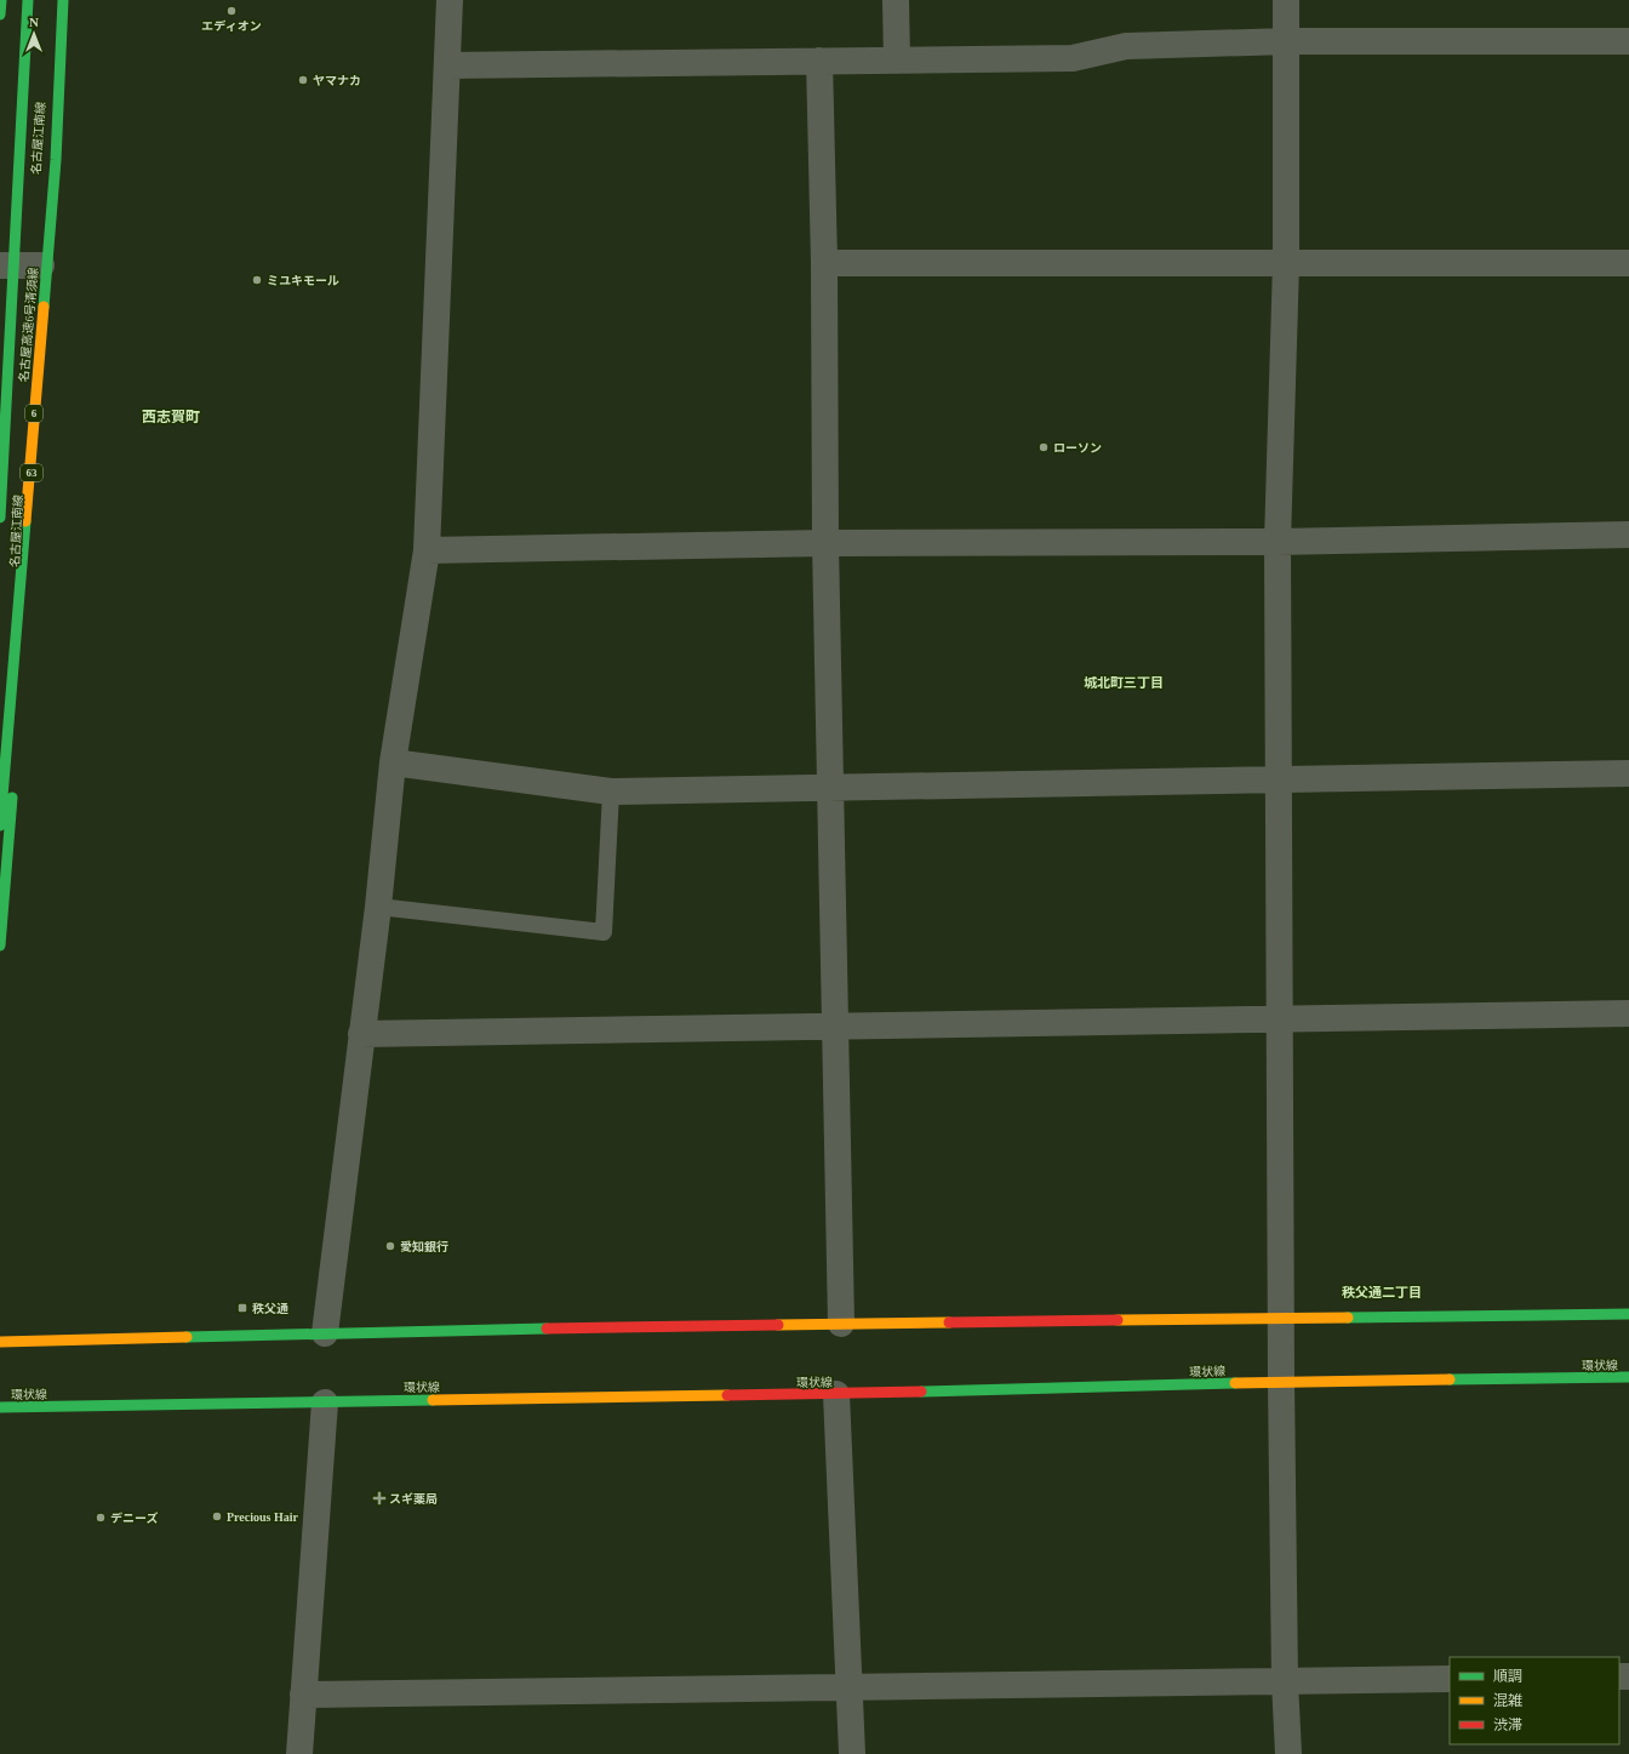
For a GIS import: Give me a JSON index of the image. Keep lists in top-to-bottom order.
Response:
{
  "streets": {
    "main road": [
      "名古屋江南線",
      "名古屋高速6号清須線",
      "6",
      "63",
      "環状線"
    ]
  },
  "crossings": [
    ["名古屋江南線", "名古屋高速6号清須線"]
  ],
  "districts": ["西志賀町", "城北町三丁目", "秩父通二丁目"],
  "places": {
    "other": [
      "エディオン",
      "ヤマナカ",
      "ミユキモール",
      "ローソン",
      "愛知銀行",
      "Precious Hair",
      "デニーズ"
    ],
    "transit": ["秩父通"],
    "health": ["スギ薬局"]
  },
  "legend": ["順調", "混雑", "渋滞"],
  "north": "top"
}
